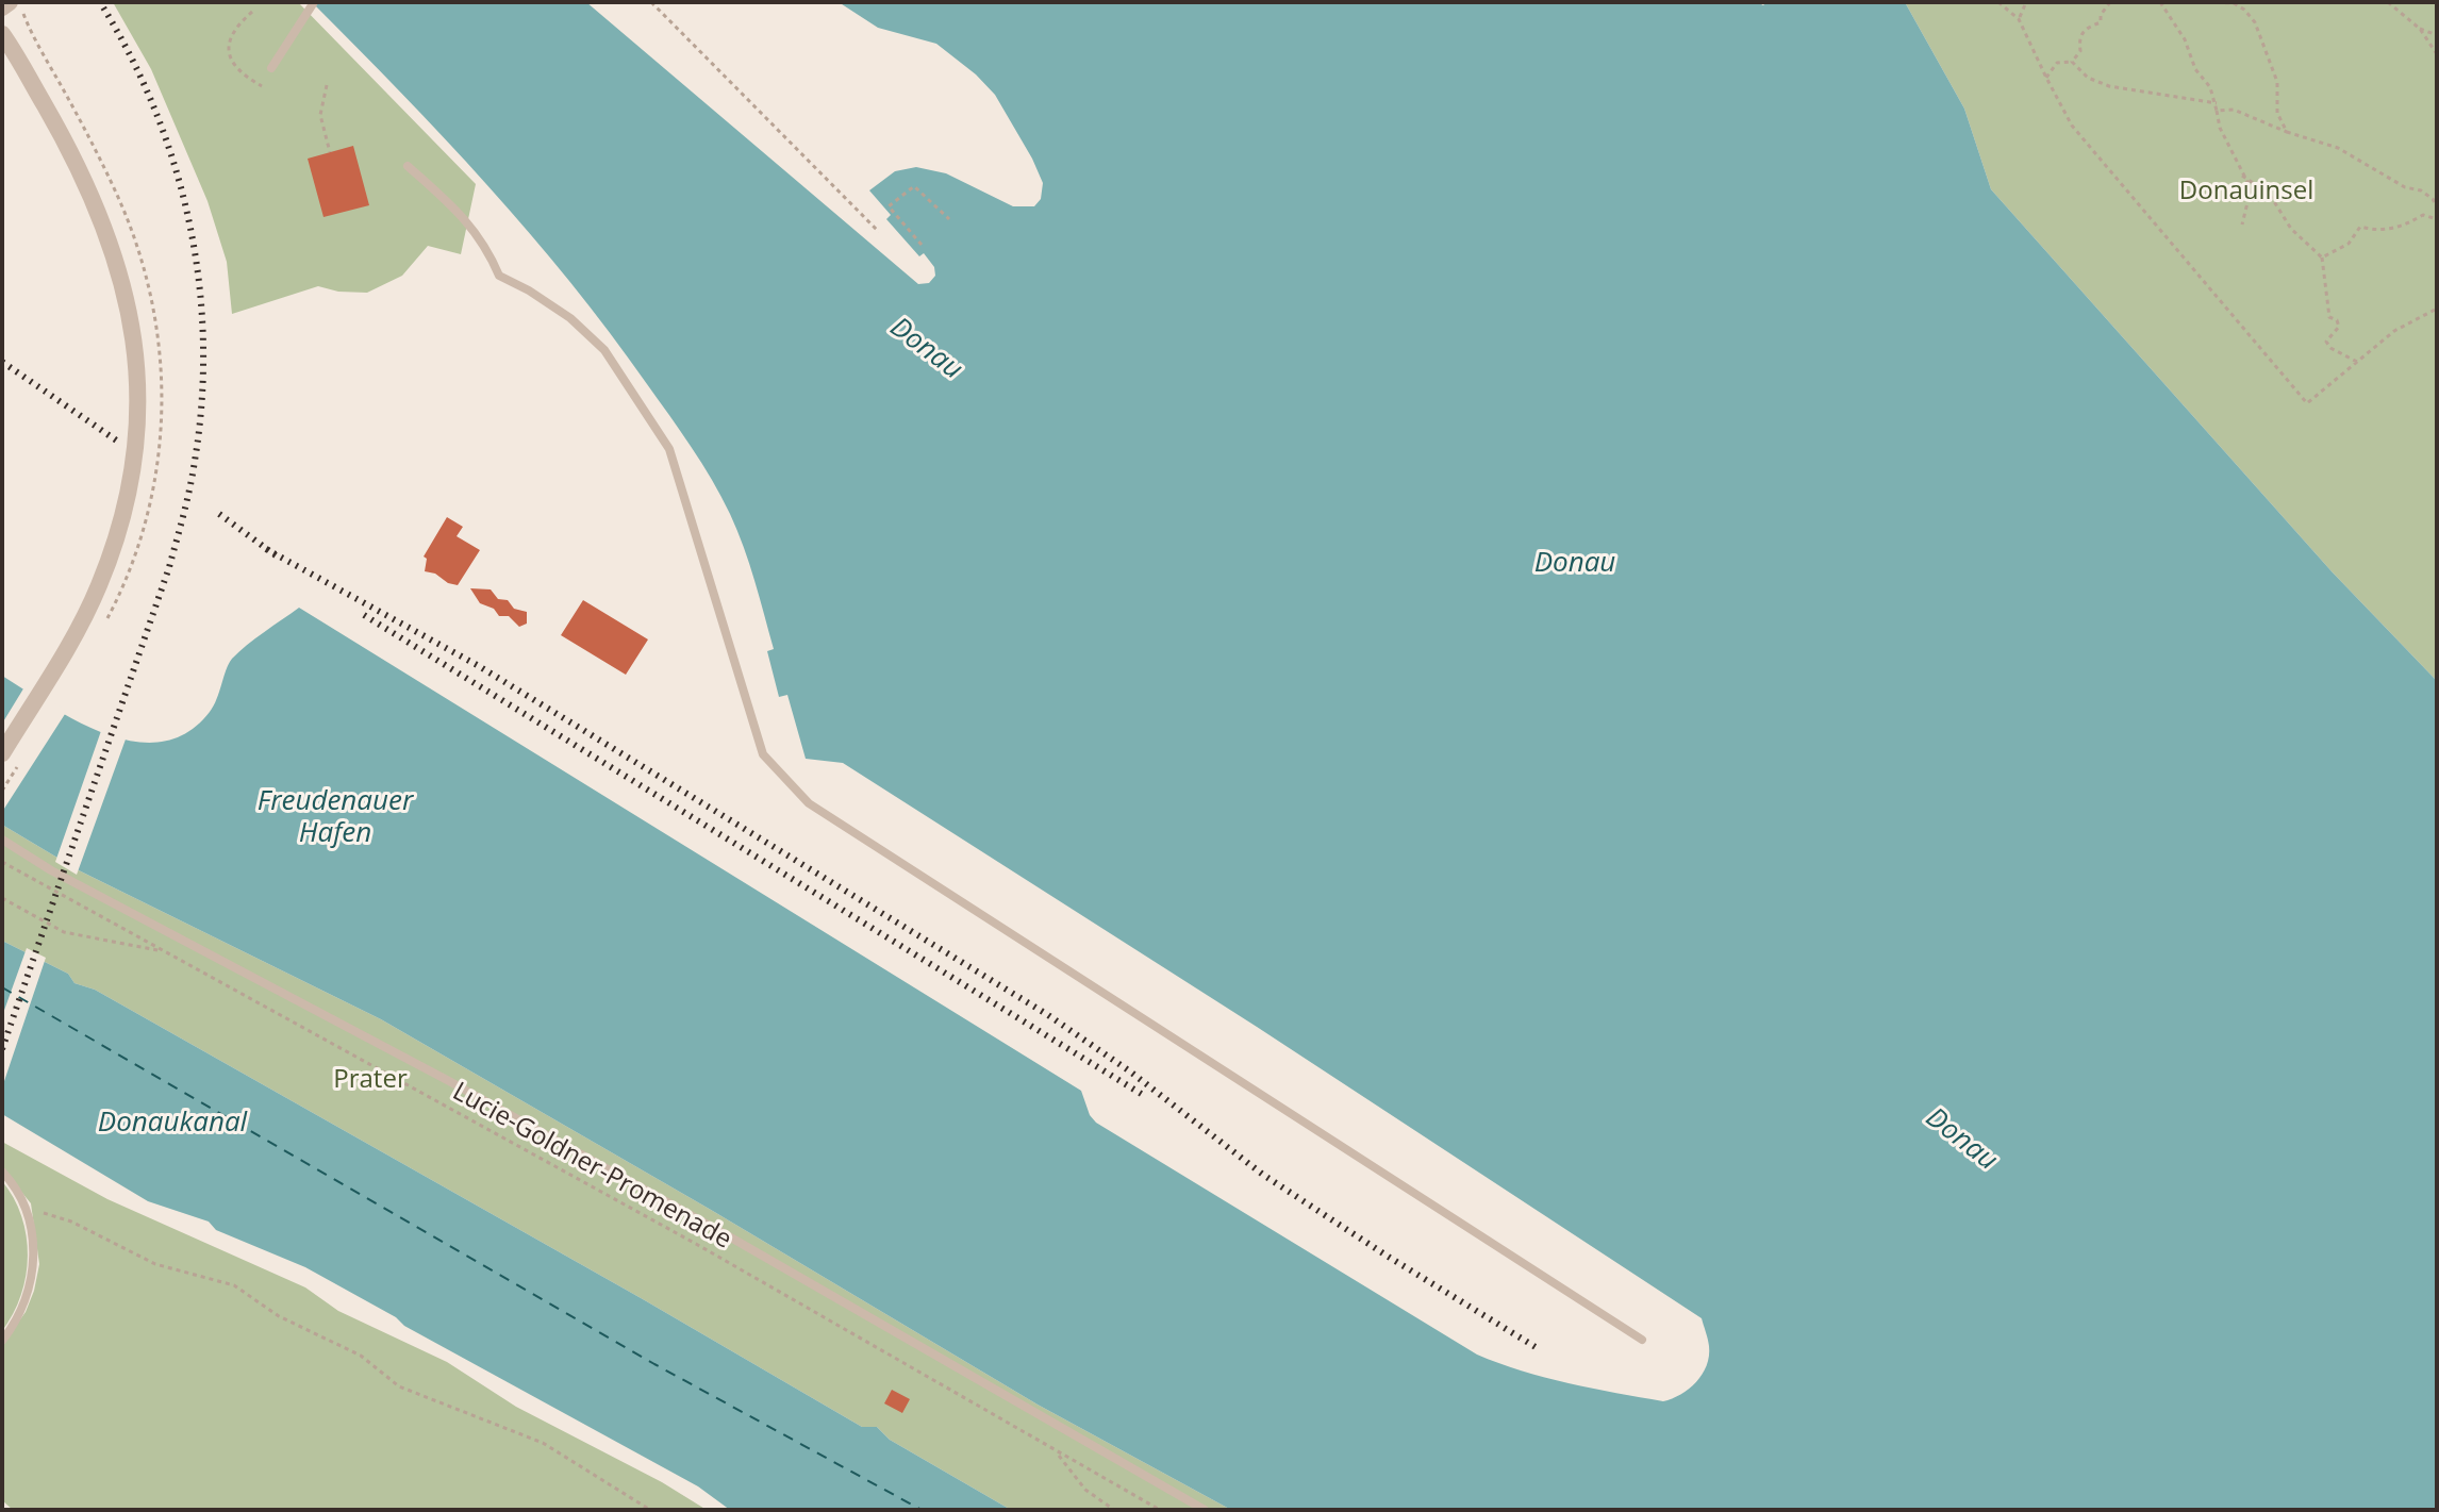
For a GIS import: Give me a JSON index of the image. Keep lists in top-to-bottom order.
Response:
{
  "streets": {
    "path": ["Lucie-Goldner-Promenade"]
  },
  "water": ["Donau", "Freudenauer Hafen", "Donaukanal"],
  "parks": ["Donauinsel", "Prater"]
}
